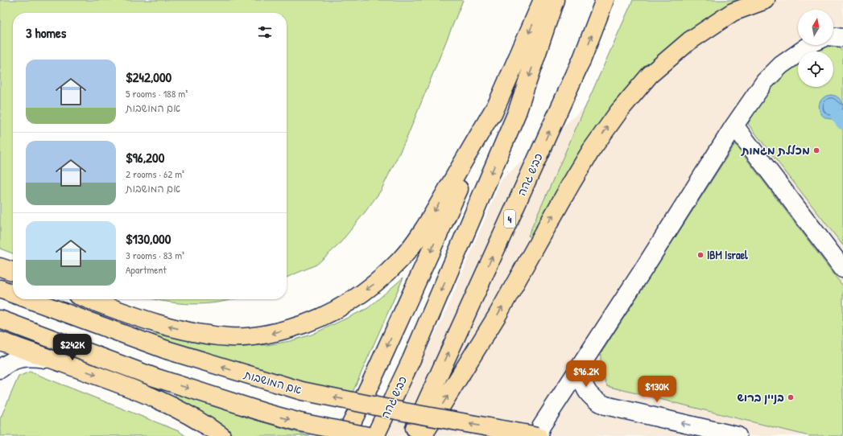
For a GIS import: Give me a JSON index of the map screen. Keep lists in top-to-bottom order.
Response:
{
  "streets": {
    "main road": ["כביש גהה", "4", "אם המושבות"]
  },
  "places": ["מכללת מגמות", "IBM Israel", "בניין ברוש"],
  "north": "top",
  "page": {
    "heading": "3 homes",
    "list": [
      {
        "name": "$242,000",
        "note": "5 rooms · 188 m² · אם המושבות"
      },
      {
        "name": "$96,200",
        "note": "2 rooms · 62 m² · אם המושבות"
      },
      {
        "name": "$130,000",
        "note": "3 rooms · 83 m² · Apartment"
      }
    ],
    "price": ["$242K", "$96.2K", "$130K"]
  }
}
